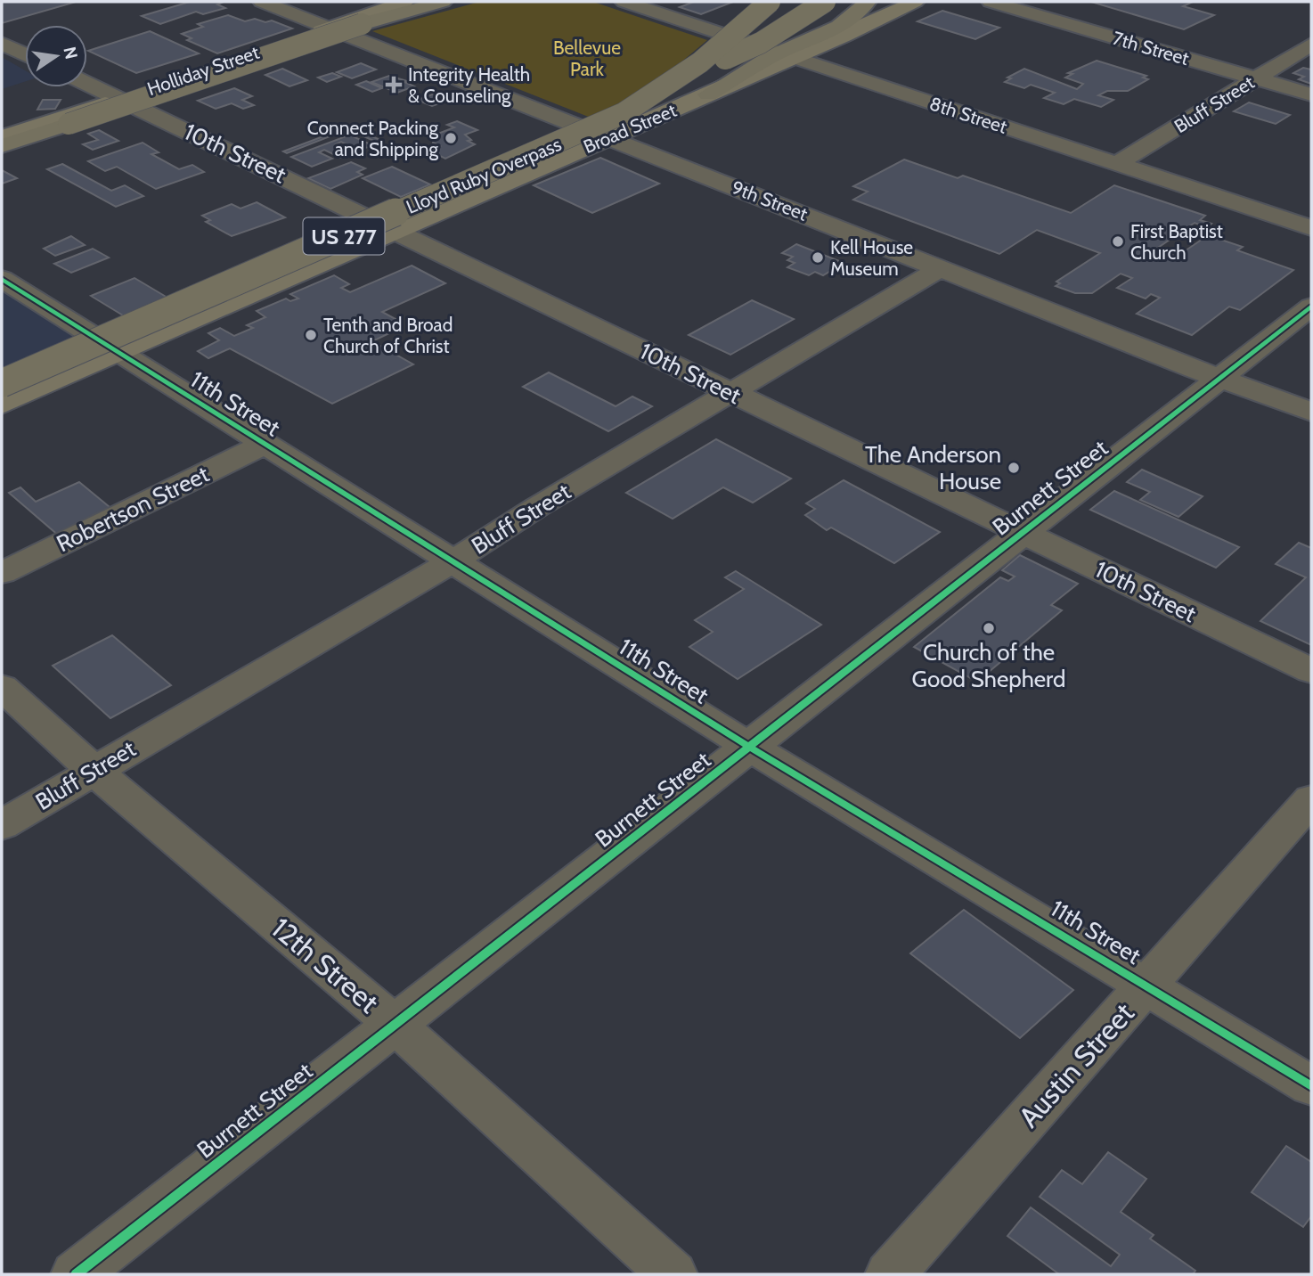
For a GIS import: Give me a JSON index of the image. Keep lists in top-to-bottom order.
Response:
{
  "streets": {
    "highway": ["Lloyd Ruby Overpass", "US 277"],
    "main road": ["Holliday Street", "Broad Street"],
    "street": [
      "7th Street",
      "Bluff Street",
      "8th Street",
      "10th Street",
      "9th Street",
      "11th Street",
      "Burnett Street",
      "Robertson Street",
      "12th Street",
      "Austin Street"
    ]
  },
  "crossings": [
    ["7th Street", "Bluff Street"],
    ["Holliday Street", "10th Street"],
    ["Holliday Street", "9th Street"],
    ["Bluff Street", "8th Street"],
    ["Bluff Street", "10th Street"],
    ["Bluff Street", "9th Street"],
    ["Bluff Street", "11th Street"],
    ["Bluff Street", "12th Street"],
    ["8th Street", "Broad Street"],
    ["Broad Street", "10th Street"],
    ["Broad Street", "9th Street"],
    ["Broad Street", "11th Street"],
    ["10th Street", "Burnett Street"],
    ["9th Street", "Burnett Street"],
    ["11th Street", "Burnett Street"],
    ["11th Street", "Robertson Street"],
    ["11th Street", "Austin Street"],
    ["Burnett Street", "12th Street"]
  ],
  "parks": ["Bellevue Park"],
  "places": {
    "health": ["Integrity Health & Counseling"],
    "other": [
      "Connect Packing and Shipping",
      "First Baptist Church",
      "Kell House Museum",
      "Tenth and Broad Church of Christ",
      "The Anderson House",
      "Church of the Good Shepherd"
    ]
  },
  "north": "right"
}
